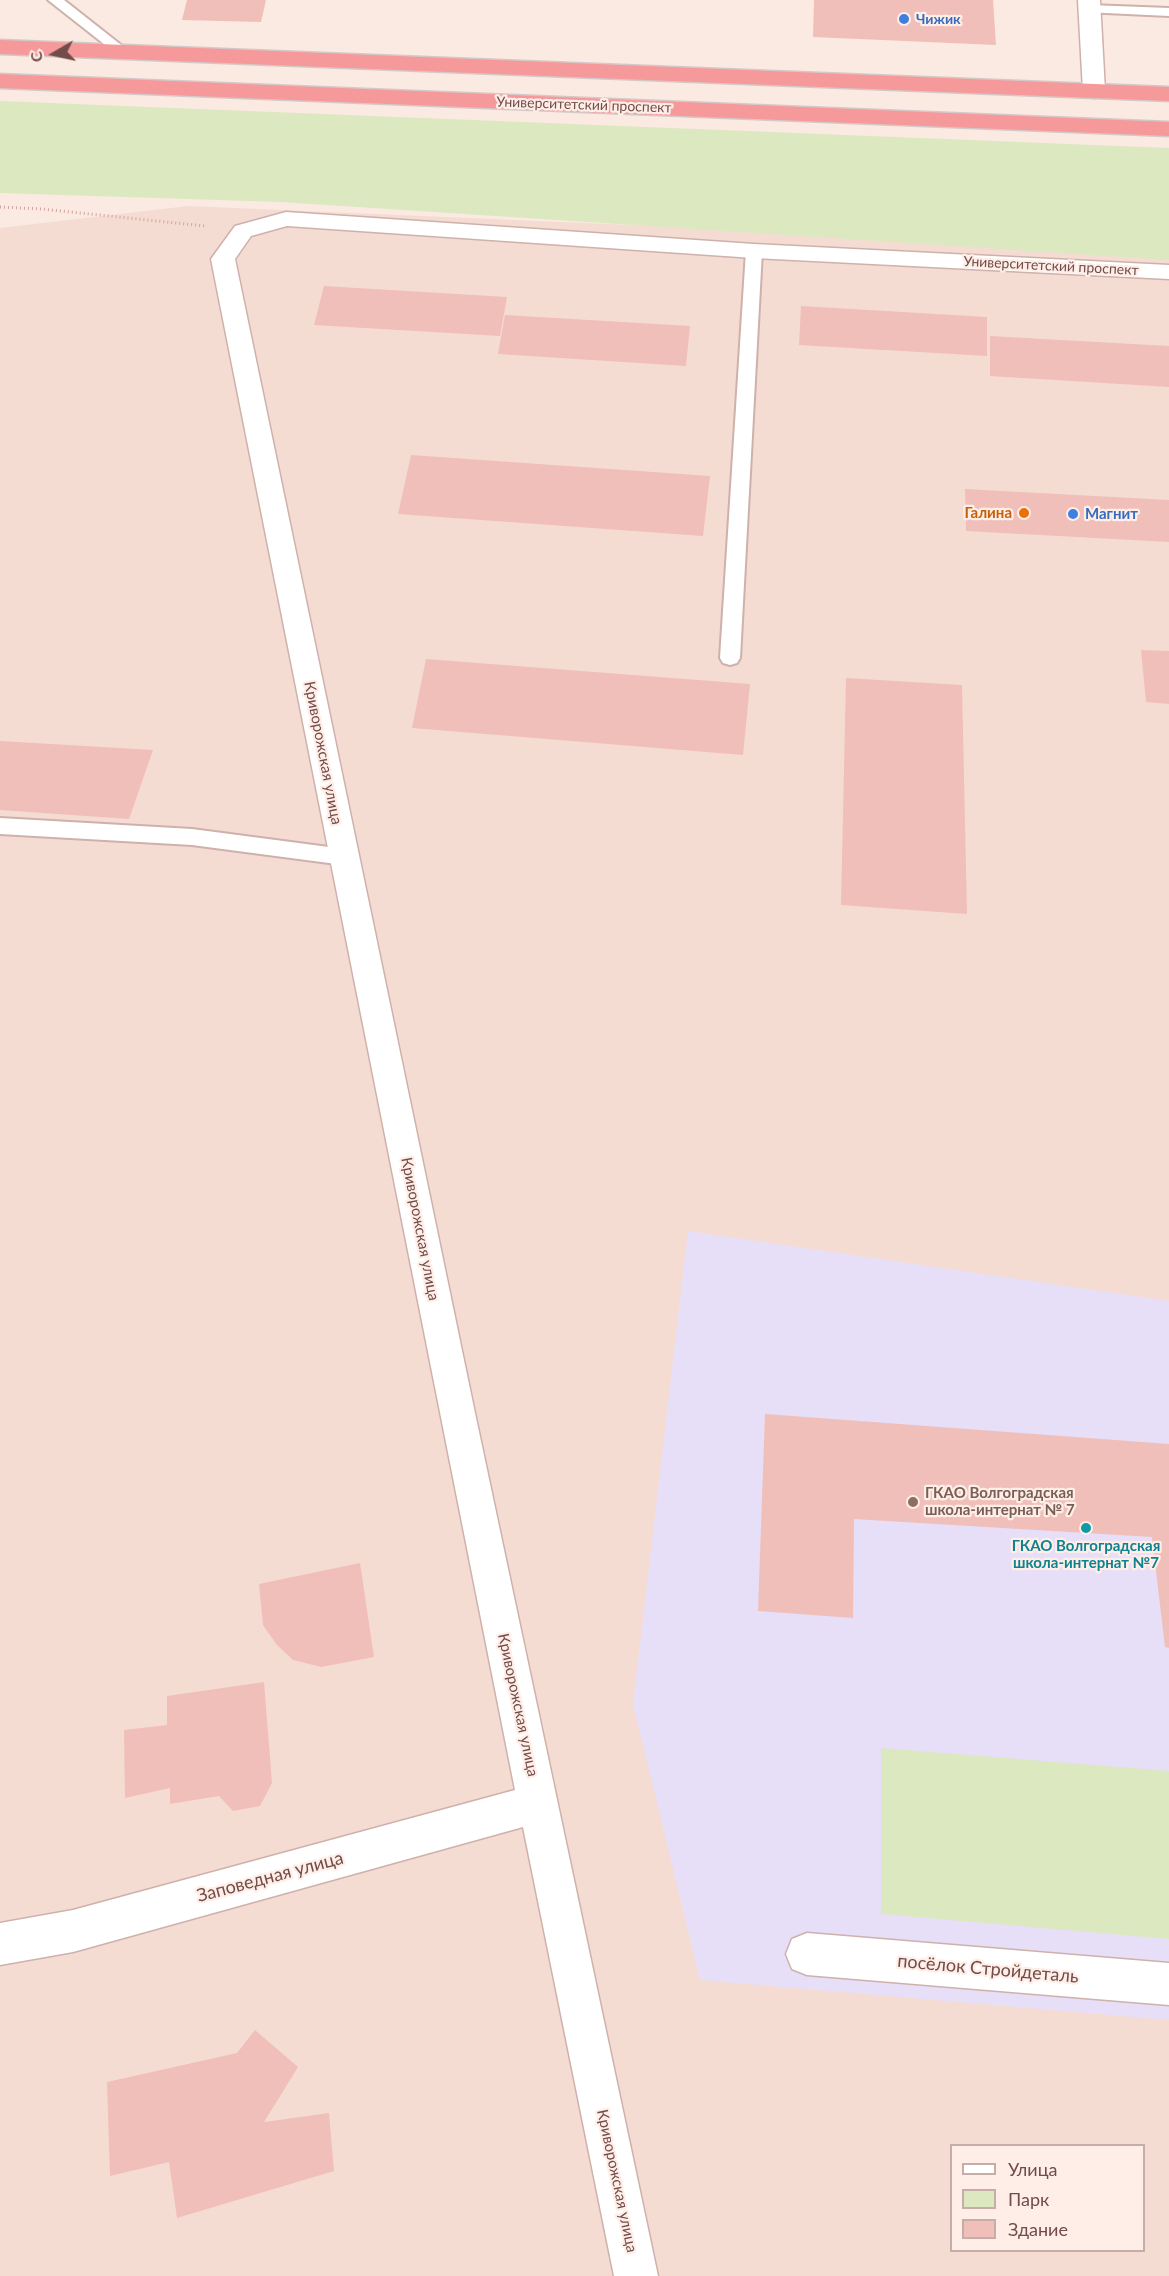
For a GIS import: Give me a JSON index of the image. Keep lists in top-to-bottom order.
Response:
{
  "streets": {
    "highway": ["Университетский проспект"],
    "street": ["Криворожская улица", "Заповедная улица", "посёлок Стройдеталь"]
  },
  "crossings": [
    ["Университетский проспект", "Криворожская улица"],
    ["Криворожская улица", "Заповедная улица"]
  ],
  "places": [
    "Чижик",
    "Галина",
    "Магнит",
    "ГКАО Волгоградская школа-интернат № 7",
    "ГКАО Волгоградская школа-интернат №7"
  ],
  "legend": ["Улица", "Парк", "Здание"],
  "north": "left"
}
